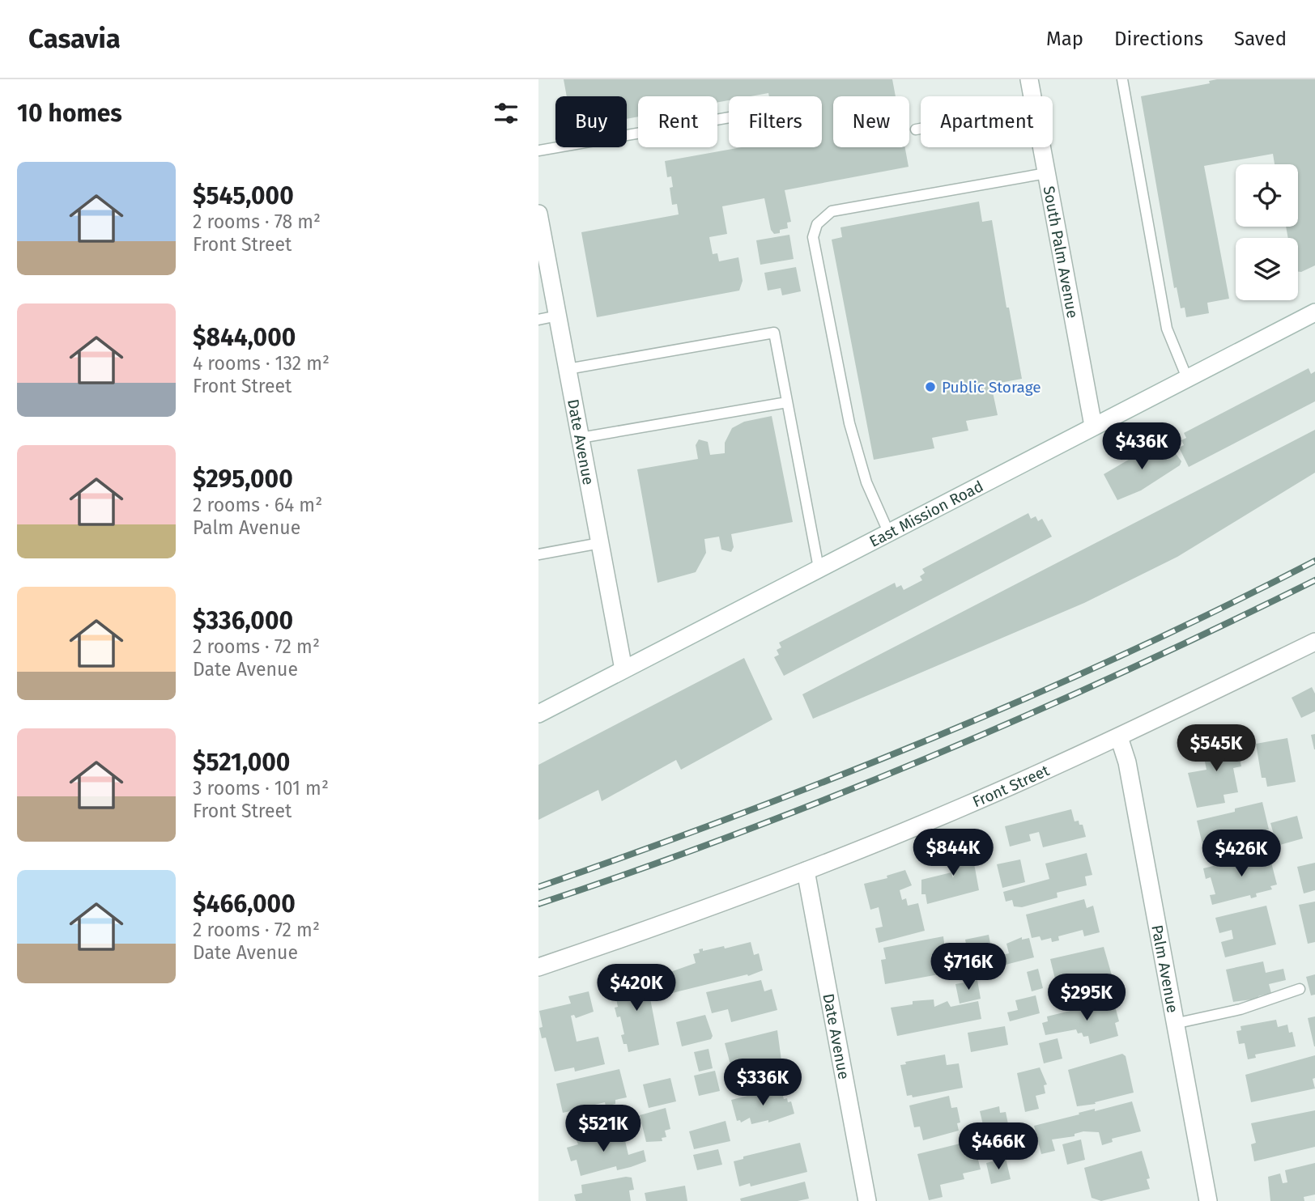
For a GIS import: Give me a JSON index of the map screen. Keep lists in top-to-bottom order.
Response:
{
  "streets": {
    "street": [
      "South Palm Avenue",
      "Date Avenue",
      "East Mission Road",
      "Front Street",
      "Palm Avenue"
    ]
  },
  "crossings": [
    ["South Palm Avenue", "East Mission Road"],
    ["Date Avenue", "East Mission Road"],
    ["Date Avenue", "Front Street"],
    ["Front Street", "Palm Avenue"]
  ],
  "places": ["Public Storage"],
  "page": {
    "header": "Casavia",
    "nav": ["Map", "Directions", "Saved"],
    "heading": "10 homes",
    "chip": [
      "Buy",
      "Rent",
      "Filters",
      "New",
      "Apartment"
    ],
    "list": [
      {
        "name": "$545,000",
        "note": "2 rooms · 78 m² · Front Street"
      },
      {
        "name": "$844,000",
        "note": "4 rooms · 132 m² · Front Street"
      },
      {
        "name": "$295,000",
        "note": "2 rooms · 64 m² · Palm Avenue"
      },
      {
        "name": "$336,000",
        "note": "2 rooms · 72 m² · Date Avenue"
      },
      {
        "name": "$521,000",
        "note": "3 rooms · 101 m² · Front Street"
      },
      {
        "name": "$466,000",
        "note": "2 rooms · 72 m² · Date Avenue"
      }
    ],
    "price": [
      "$436K",
      "$545K",
      "$844K",
      "$426K",
      "$716K",
      "$420K",
      "$295K",
      "$336K",
      "$521K",
      "$466K"
    ]
  }
}
